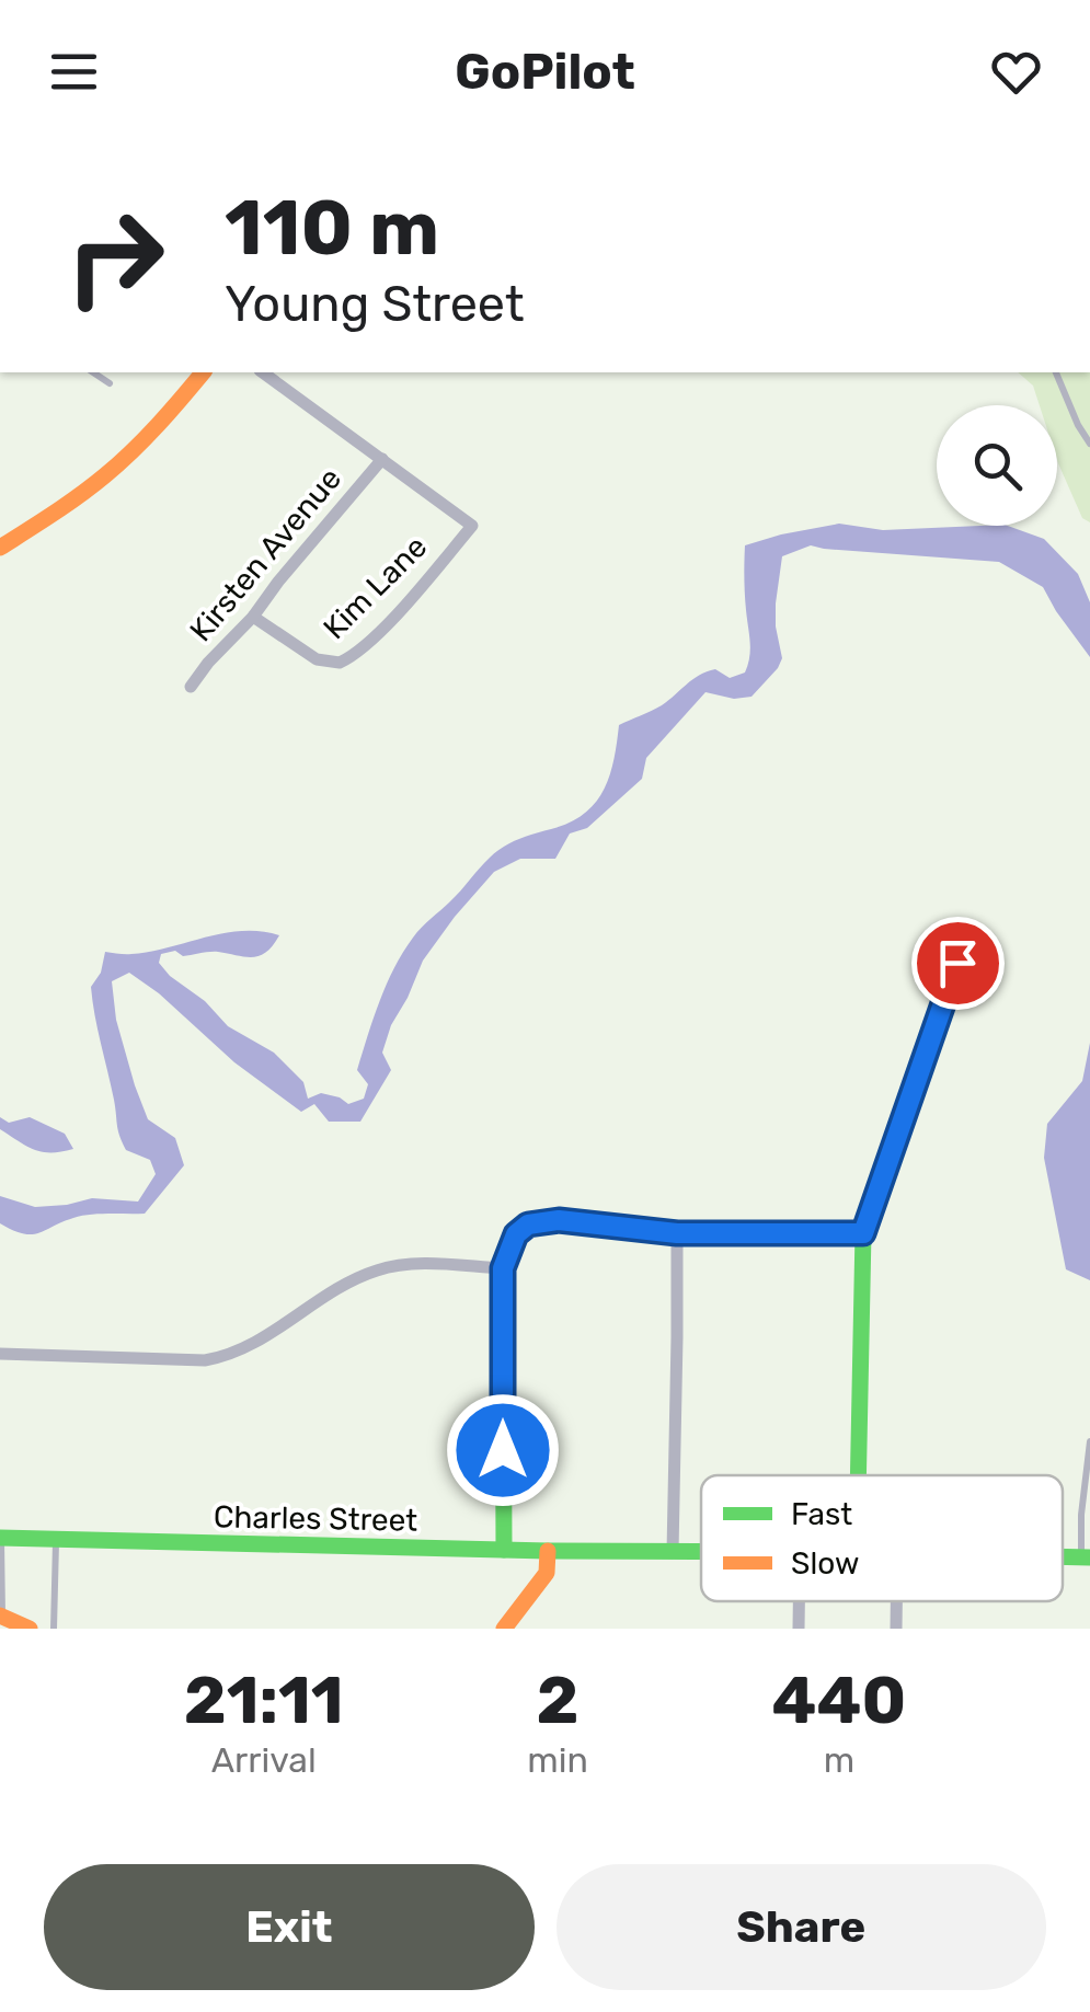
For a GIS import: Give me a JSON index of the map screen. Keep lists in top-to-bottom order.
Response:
{
  "streets": {
    "street": ["Kirsten Avenue", "Kim Lane", "Charles Street"]
  },
  "crossings": [
    ["Kirsten Avenue", "Kim Lane"]
  ],
  "legend": ["Fast", "Slow"],
  "page": {
    "header": "GoPilot",
    "turn": ["110 m", "Young Street"],
    "eta": [
      "21:11",
      "Arrival",
      "2",
      "min",
      "440",
      "m"
    ],
    "buttons": ["Exit", "Share"]
  }
}
